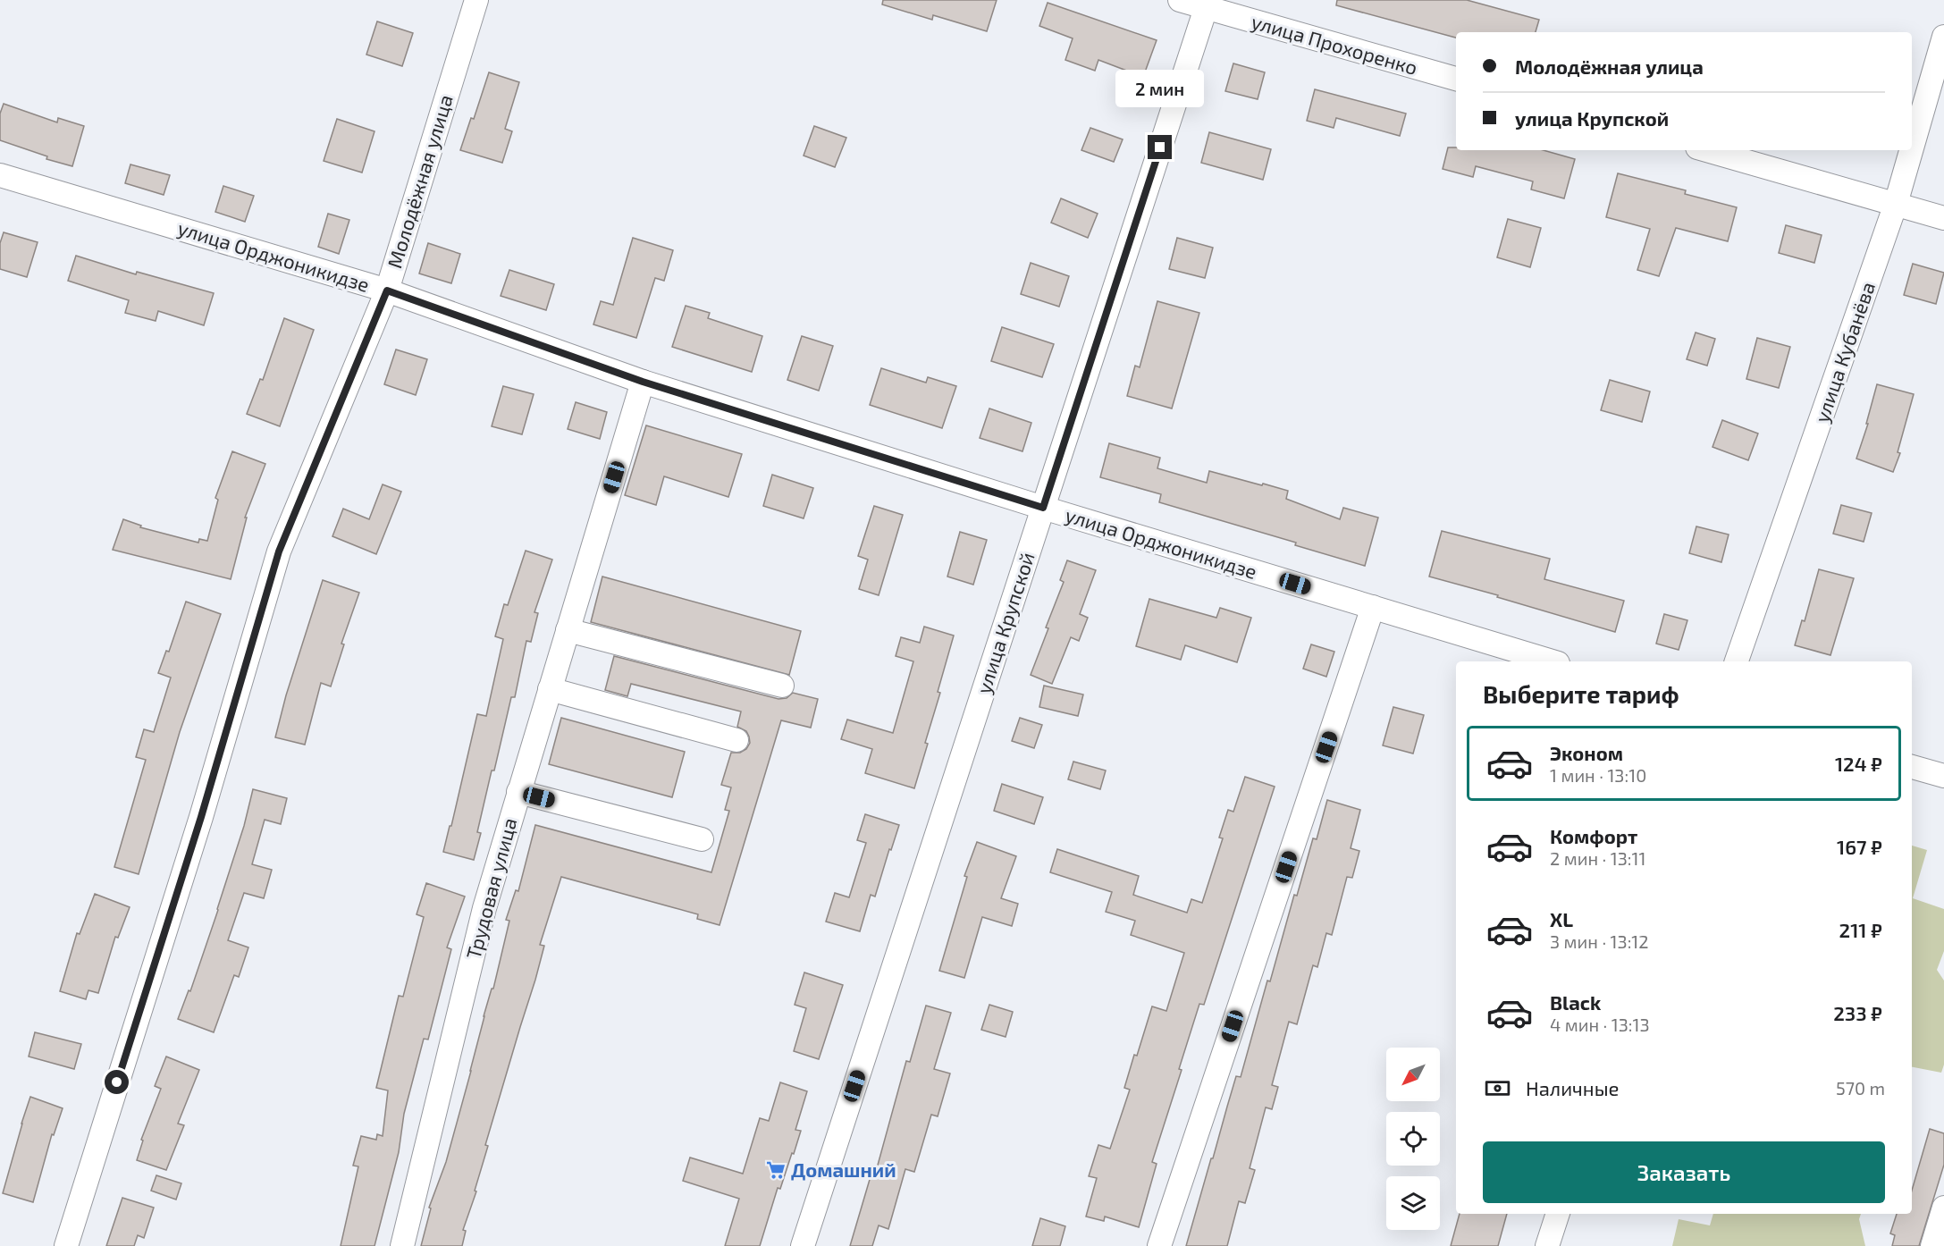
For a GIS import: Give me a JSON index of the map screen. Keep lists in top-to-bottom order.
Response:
{
  "streets": {
    "street": [
      "улица Прохоренко",
      "Молодёжная улица",
      "улица Орджоникидзе",
      "улица Кубанёва",
      "улица Крупской",
      "Трудовая улица"
    ]
  },
  "crossings": [
    ["улица Прохоренко", "улица Крупской"],
    ["Молодёжная улица", "улица Орджоникидзе"],
    ["улица Орджоникидзе", "улица Крупской"],
    ["улица Орджоникидзе", "Трудовая улица"]
  ],
  "places": {
    "supermarket": ["Домашний"]
  },
  "north": "bottom left",
  "page": {
    "banner": ["Молодёжная улица", "улица Крупской"],
    "bubble": "2 мин",
    "heading": "Выберите тариф",
    "list": [
      {
        "name": "Эконом",
        "note": "1 мин · 13:10",
        "value": "124 ₽"
      },
      {
        "name": "Комфорт",
        "note": "2 мин · 13:11",
        "value": "167 ₽"
      },
      {
        "name": "XL",
        "note": "3 мин · 13:12",
        "value": "211 ₽"
      },
      {
        "name": "Black",
        "note": "4 мин · 13:13",
        "value": "233 ₽"
      }
    ],
    "pay": ["Наличные", "570 m"],
    "buttons": "Заказать"
  }
}
